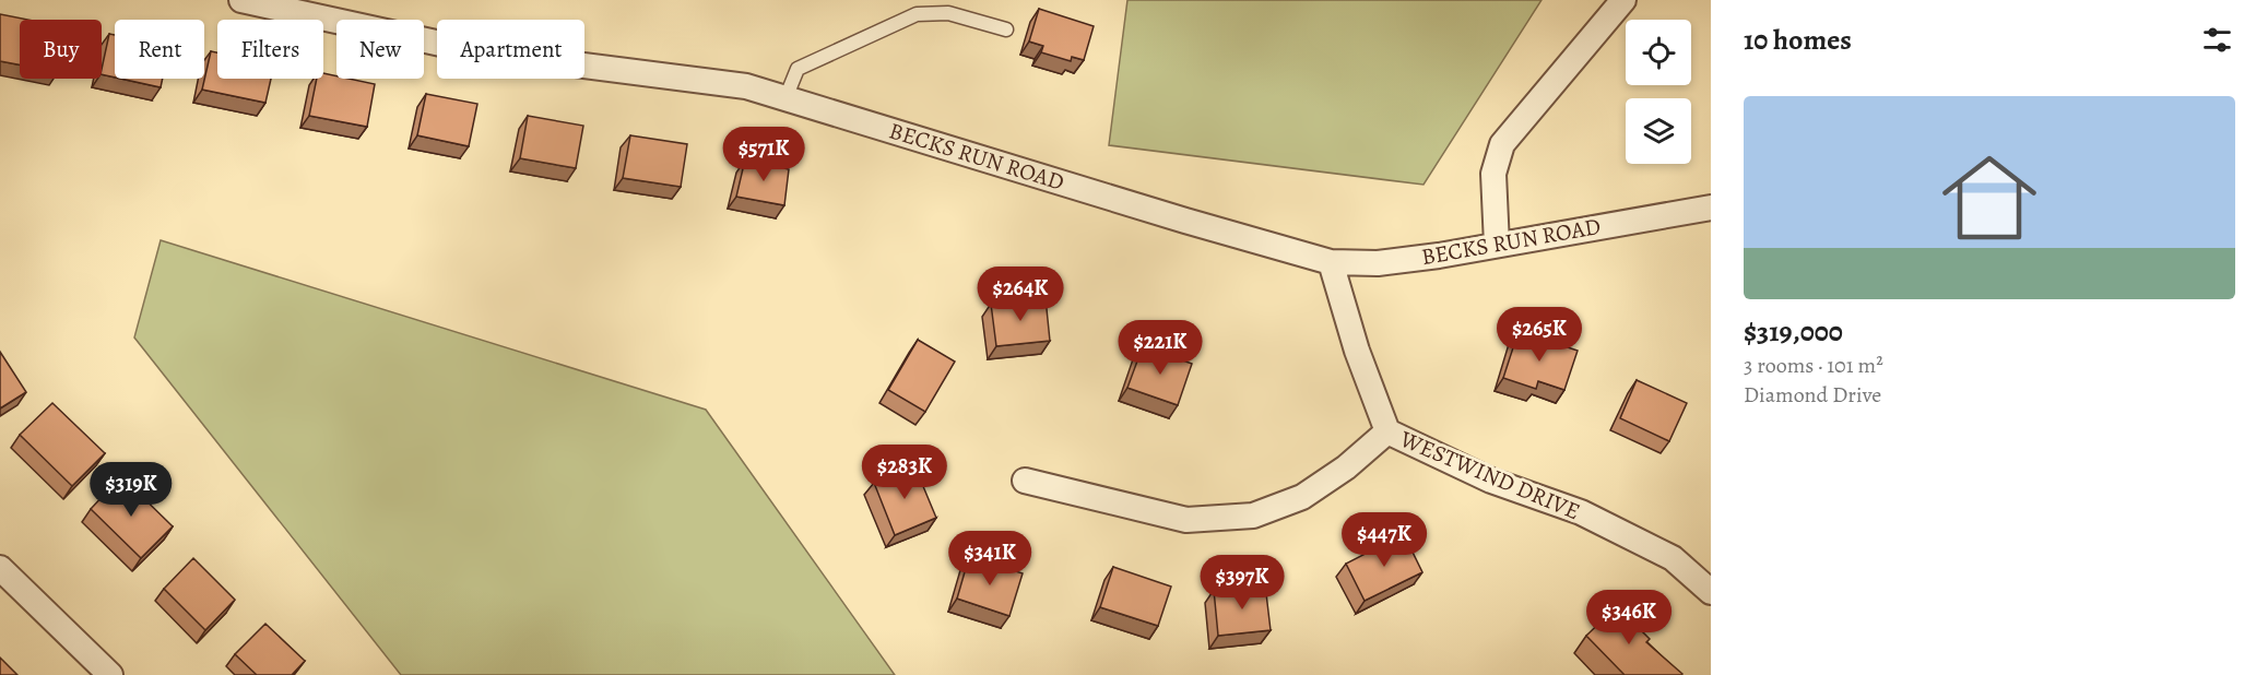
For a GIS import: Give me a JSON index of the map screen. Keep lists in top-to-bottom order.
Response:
{
  "streets": {
    "street": ["BECKS RUN ROAD", "WESTWIND DRIVE"]
  },
  "crossings": [
    ["BECKS RUN ROAD", "WESTWIND DRIVE"]
  ],
  "page": {
    "heading": "10 homes",
    "chip": [
      "Buy",
      "Rent",
      "Filters",
      "New",
      "Apartment"
    ],
    "list": [
      {
        "name": "$319,000",
        "note": "3 rooms · 101 m² · Diamond Drive"
      }
    ],
    "price": [
      "$571K",
      "$264K",
      "$265K",
      "$221K",
      "$283K",
      "$319K",
      "$447K",
      "$341K",
      "$397K",
      "$346K"
    ]
  }
}
